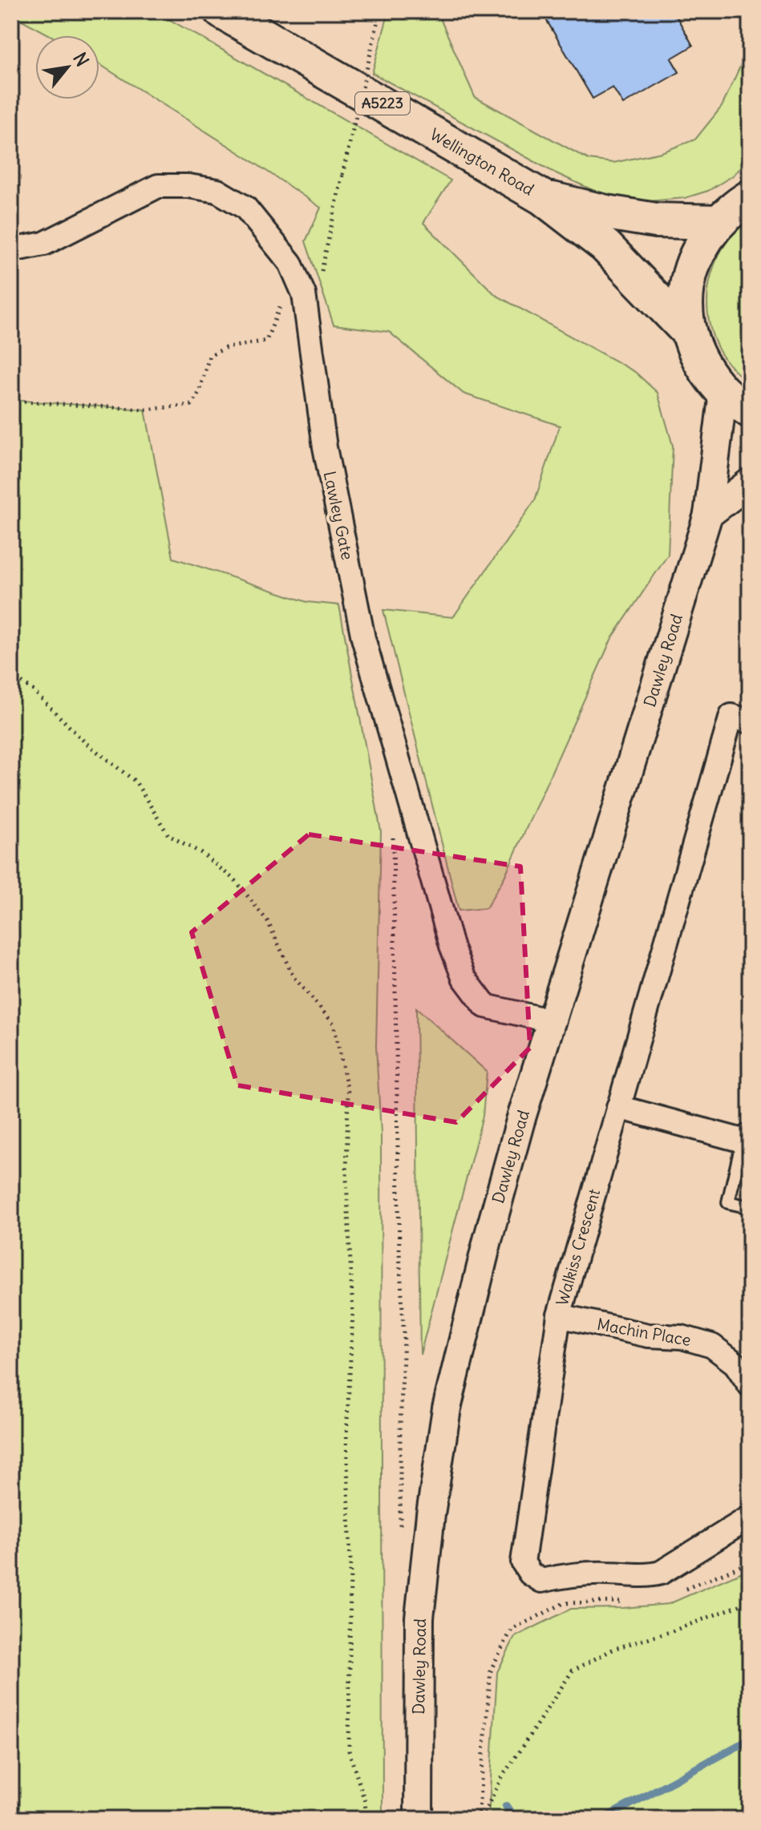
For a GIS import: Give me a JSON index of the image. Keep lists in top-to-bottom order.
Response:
{
  "streets": {
    "main road": ["A5223", "Wellington Road"],
    "street": [
      "Lawley Gate",
      "Dawley Road",
      "Walkiss Crescent",
      "Machin Place"
    ]
  },
  "crossings": [
    ["A5223", "Wellington Road"],
    ["A5223", "Dawley Road"],
    ["Lawley Gate", "Dawley Road"],
    ["Walkiss Crescent", "Machin Place"]
  ],
  "north": "top right"
}
